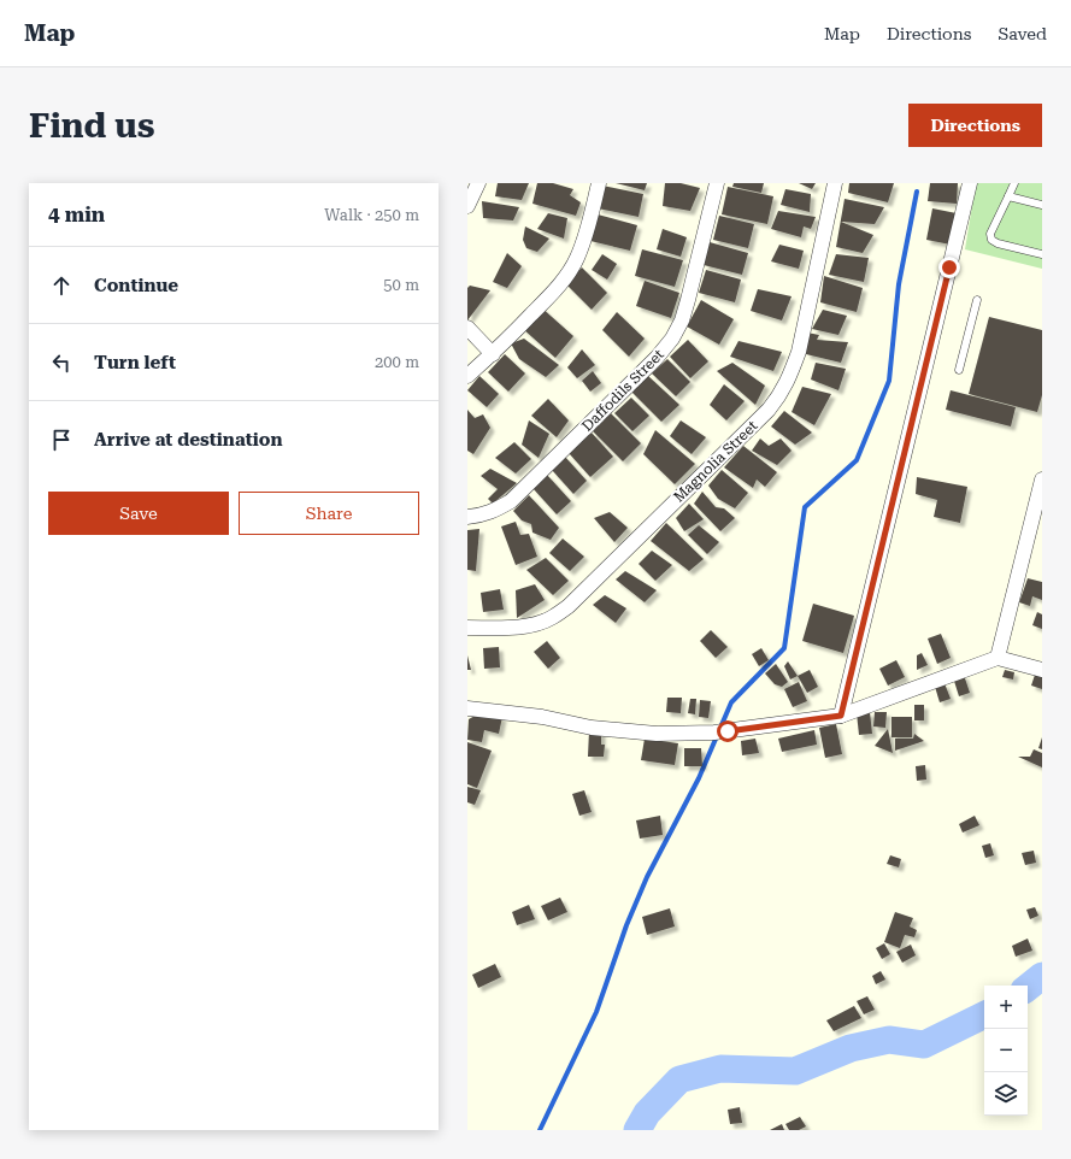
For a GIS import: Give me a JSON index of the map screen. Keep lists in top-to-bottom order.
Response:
{
  "streets": {
    "street": ["Daffodils Street", "Magnolia Street"]
  },
  "page": {
    "header": "Map",
    "nav": ["Map", "Directions", "Saved"],
    "buttons": [
      "Directions",
      ["Save", "Share"]
    ],
    "title": "Find us",
    "heading": ["4 min", "Walk · 250 m"],
    "list": [
      ["Continue", "50 m"],
      ["Turn left", "200 m"],
      "Arrive at destination"
    ],
    "map_buttons": ["+", "−"]
  }
}
